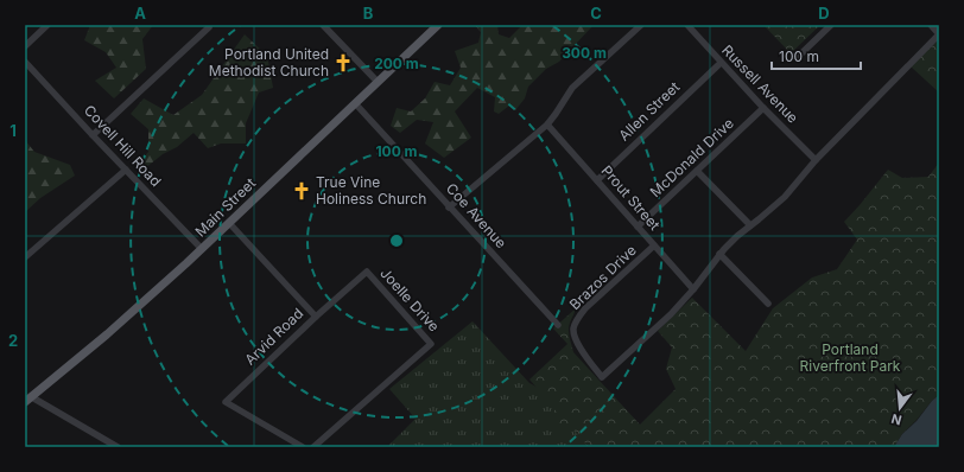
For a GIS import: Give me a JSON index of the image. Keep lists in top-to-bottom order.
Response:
{
  "streets": {
    "main road": ["Main Street"],
    "street": [
      "Russell Avenue",
      "Allen Street",
      "Covell Hill Road",
      "McDonald Drive",
      "Prout Street",
      "Coe Avenue",
      "Brazos Drive",
      "Joelle Drive",
      "Arvid Road"
    ]
  },
  "crossings": [
    ["Russell Avenue", "Allen Street"],
    ["Russell Avenue", "McDonald Drive"],
    ["Allen Street", "Prout Street"],
    ["Covell Hill Road", "Main Street"],
    ["McDonald Drive", "Prout Street"],
    ["Prout Street", "Brazos Drive"],
    ["Main Street", "Coe Avenue"],
    ["Main Street", "Arvid Road"],
    ["Joelle Drive", "Arvid Road"]
  ],
  "parks": ["Portland Riverfront Park"],
  "places": {
    "church": ["Portland United Methodist Church", "True Vine Holiness Church"]
  },
  "scale_bar": "100 m",
  "north": "bottom",
  "grid": {
    "columns": [
      "A",
      "B",
      "C",
      "D"
    ],
    "rows": ["1", "2"]
  },
  "rings": ["300 m", "200 m", "100 m"]
}
